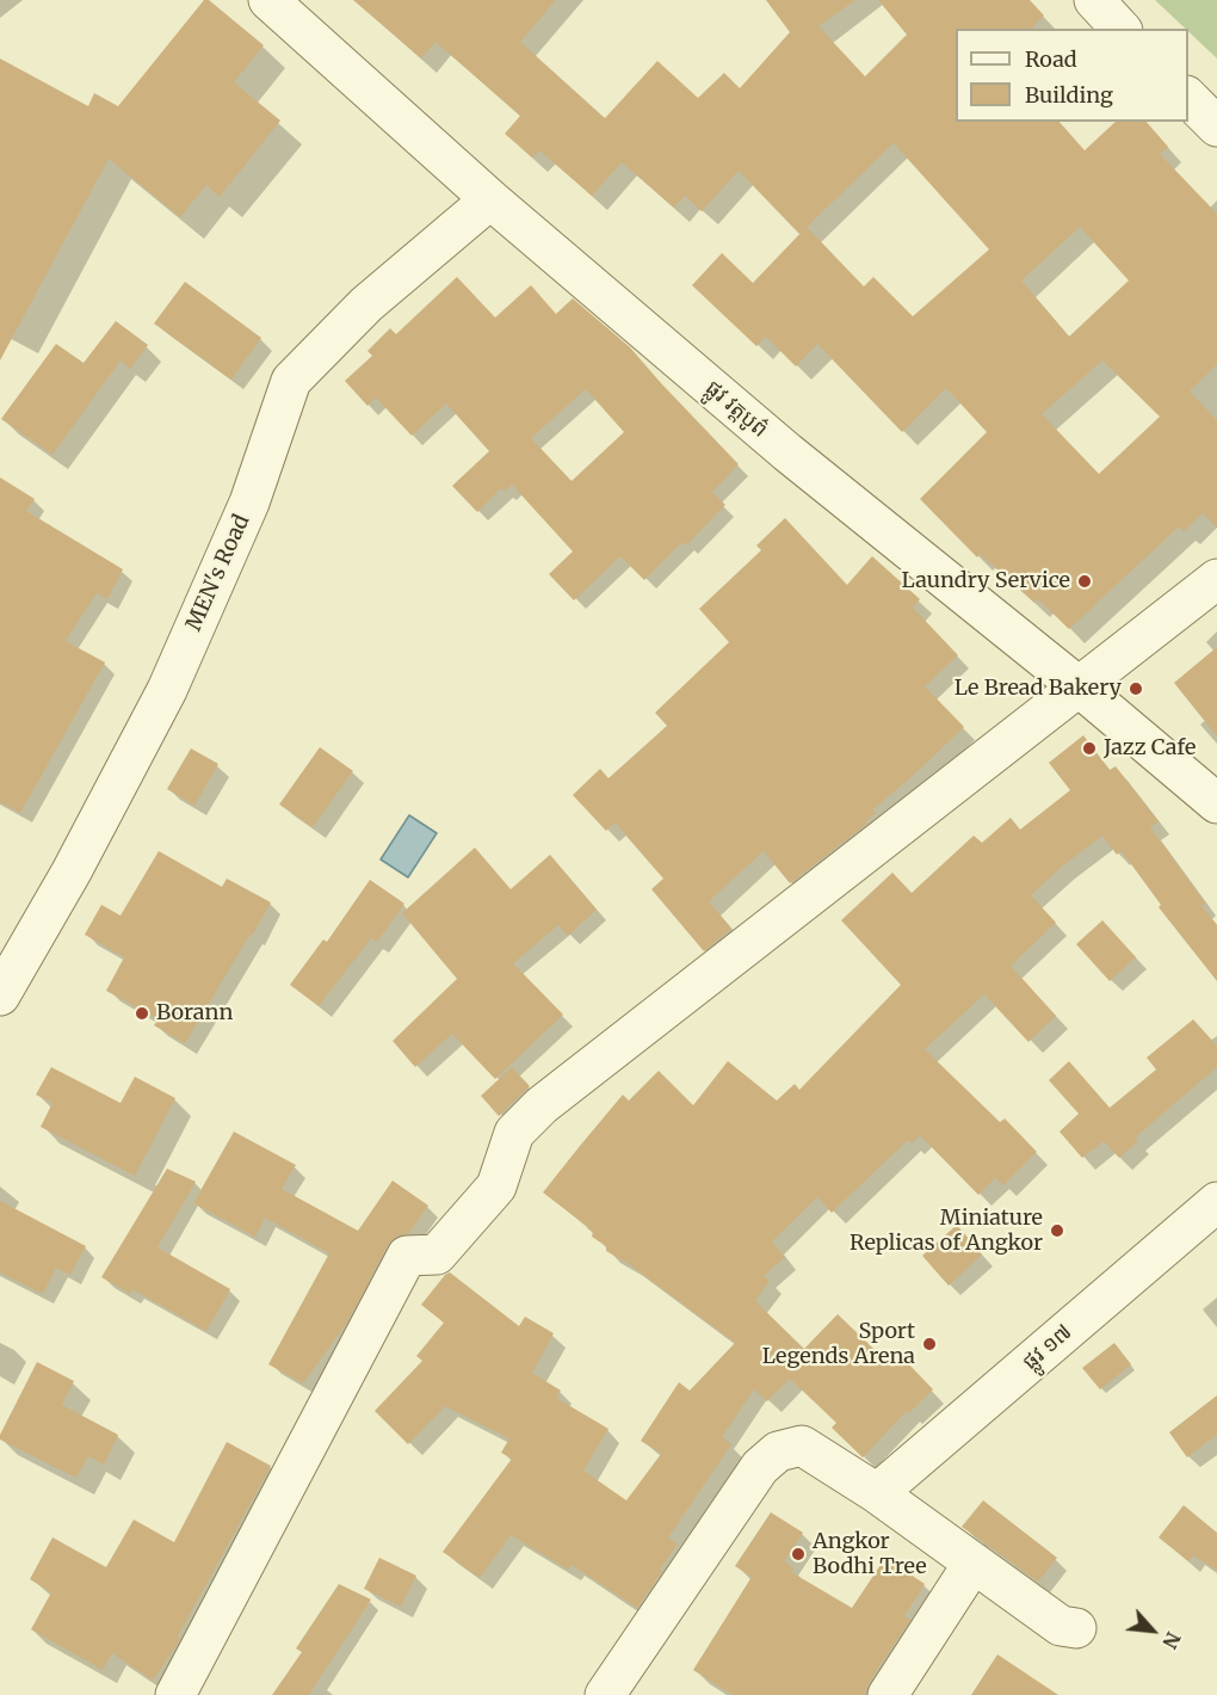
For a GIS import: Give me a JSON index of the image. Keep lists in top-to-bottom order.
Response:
{
  "streets": {
    "street": ["ផ្លូវ វត្តបូព៌", "MEN's Road", "ផ្លូវ ១៧"]
  },
  "crossings": [
    ["ផ្លូវ វត្តបូព៌", "MEN's Road"]
  ],
  "places": [
    "Laundry Service",
    "Le Bread Bakery",
    "Jazz Cafe",
    "Borann",
    "Miniature Replicas of Angkor",
    "Sport Legends Arena",
    "Angkor Bodhi Tree"
  ],
  "legend": ["Road", "Building"],
  "north": "bottom right"
}
